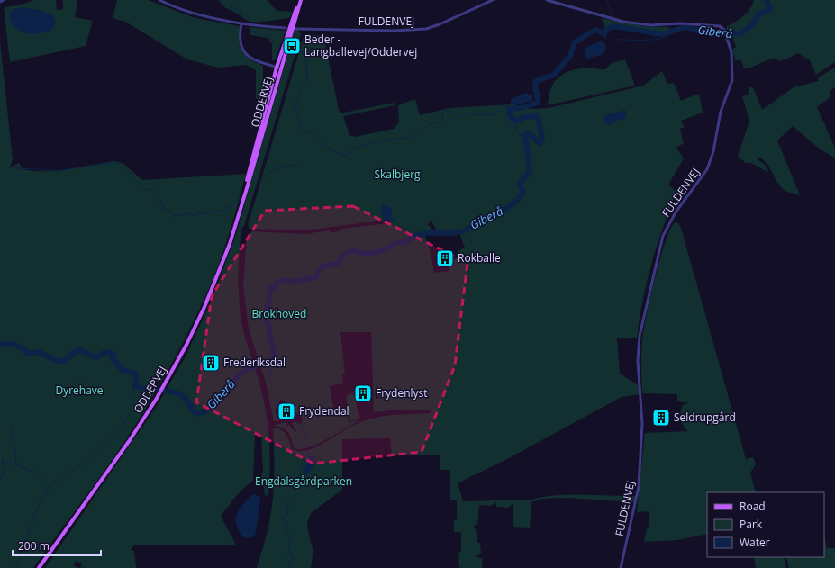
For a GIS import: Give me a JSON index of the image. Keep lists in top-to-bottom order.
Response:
{
  "streets": {
    "main road": ["ODDERVEJ"],
    "street": ["FULDENVEJ"]
  },
  "water": ["Giberå"],
  "parks": [
    "Skalbjerg",
    "Brokhoved",
    "Dyrehave",
    "Engdalsgårdparken"
  ],
  "places": {
    "bus stop": ["Beder - Langballevej/Oddervej"],
    "building": [
      "Rokballe",
      "Frederiksdal",
      "Frydenlyst",
      "Frydendal",
      "Seldrupgård"
    ]
  },
  "legend": ["Road", "Park", "Water"],
  "scale_bar": "200 m"
}
